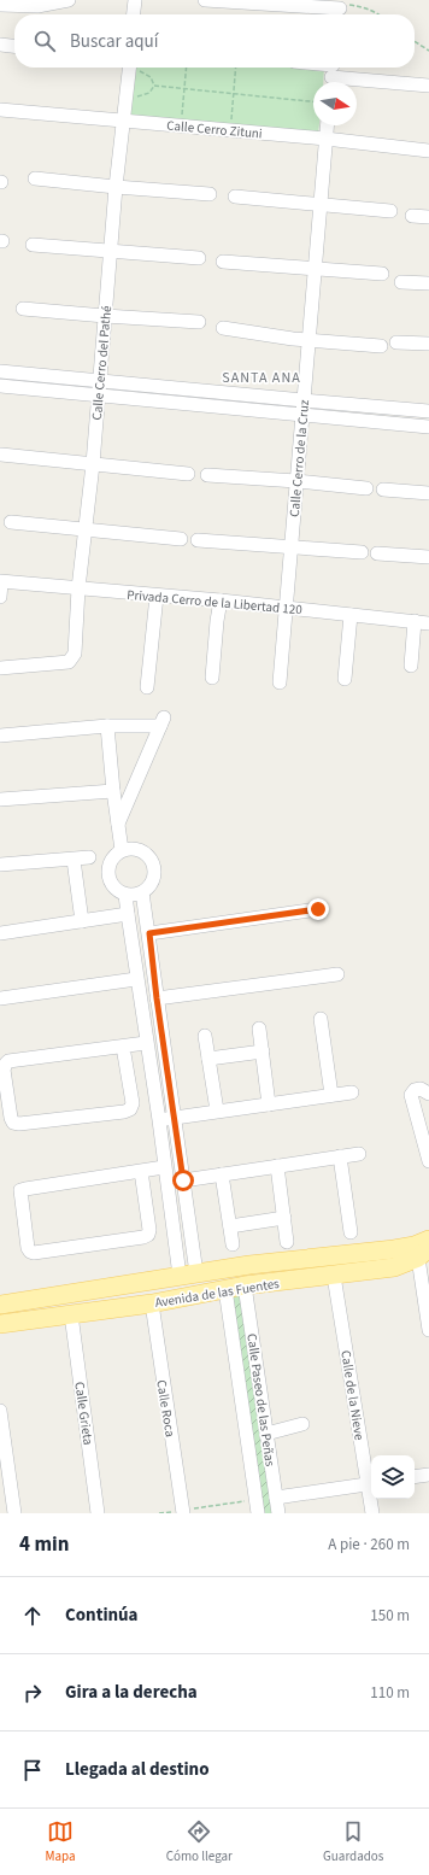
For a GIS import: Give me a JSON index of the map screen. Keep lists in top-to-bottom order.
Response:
{
  "streets": {
    "main road": ["Avenida de las Fuentes"],
    "street": [
      "Calle Cerro Zituni",
      "Calle Cerro del Pathé",
      "Calle Cerro de la Cruz",
      "Privada Cerro de la Libertad 120",
      "Calle de la Nieve",
      "Calle Paseo de las Peñas",
      "Calle Roca",
      "Calle Grieta"
    ]
  },
  "crossings": [
    ["Calle Cerro Zituni", "Calle Cerro del Pathé"],
    ["Calle Cerro Zituni", "Calle Cerro de la Cruz"],
    ["Calle Cerro del Pathé", "Privada Cerro de la Libertad 120"],
    ["Calle Cerro de la Cruz", "Privada Cerro de la Libertad 120"],
    ["Avenida de las Fuentes", "Calle de la Nieve"],
    ["Avenida de las Fuentes", "Calle Paseo de las Peñas"],
    ["Avenida de las Fuentes", "Calle Roca"],
    ["Avenida de las Fuentes", "Calle Grieta"]
  ],
  "districts": ["SANTA ANA"],
  "north": "right",
  "page": {
    "search": "Buscar aquí",
    "heading": ["4 min", "A pie · 260 m"],
    "list": [
      ["Continúa", "150 m"],
      ["Gira a la derecha", "110 m"],
      "Llegada al destino"
    ],
    "nav": ["Mapa", "Cómo llegar", "Guardados"]
  }
}
